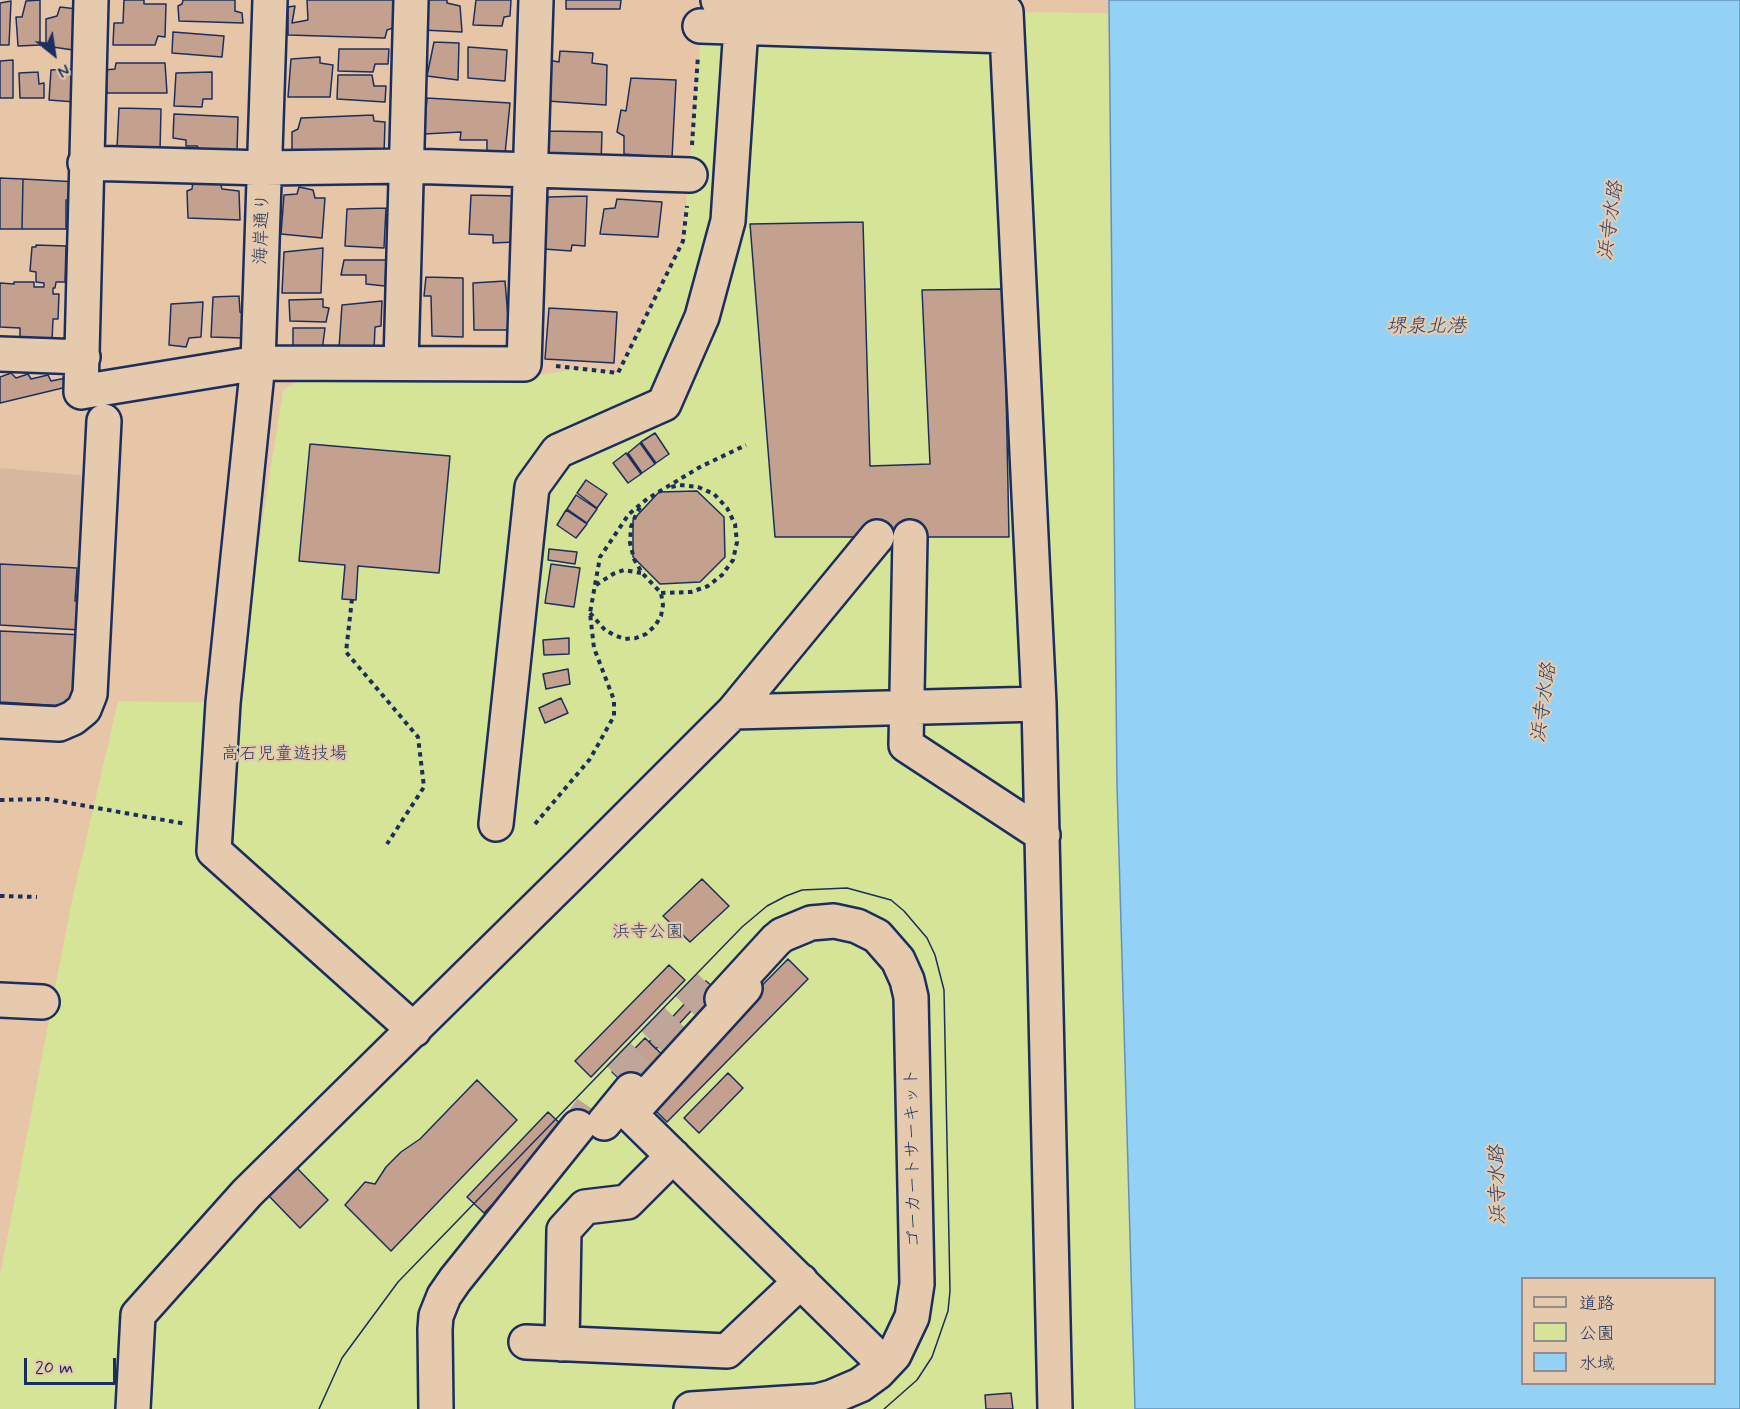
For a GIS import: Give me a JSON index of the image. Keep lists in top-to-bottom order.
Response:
{
  "streets": {
    "street": ["海岸通り", "ゴーカートサーキット"]
  },
  "water": ["浜寺水路", "堺泉北港"],
  "parks": ["高石児童遊技場", "浜寺公園"],
  "legend": ["道路", "公園", "水域"],
  "scale_bar": "20 m",
  "north": "bottom right"
}
